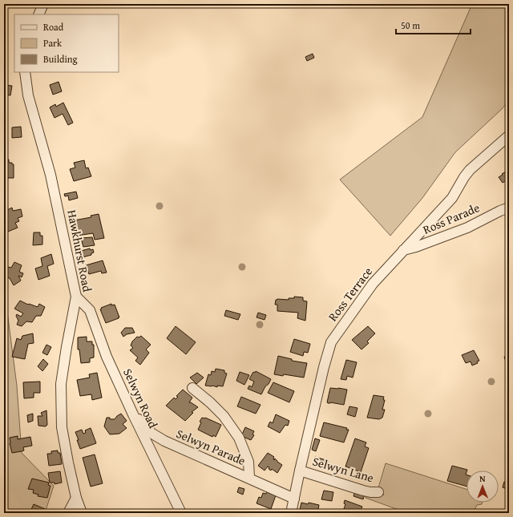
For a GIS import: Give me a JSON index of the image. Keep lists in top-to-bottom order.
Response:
{
  "streets": {
    "street": [
      "Ross Parade",
      "Hawkhurst Road",
      "Ross Terrace",
      "Selwyn Road",
      "Selwyn Parade",
      "Selwyn Lane"
    ]
  },
  "crossings": [
    ["Ross Parade", "Ross Terrace"],
    ["Hawkhurst Road", "Selwyn Road"],
    ["Ross Terrace", "Selwyn Parade"],
    ["Ross Terrace", "Selwyn Lane"],
    ["Selwyn Road", "Selwyn Parade"]
  ],
  "legend": ["Road", "Park", "Building"],
  "scale_bar": "50 m",
  "north": "top"
}
